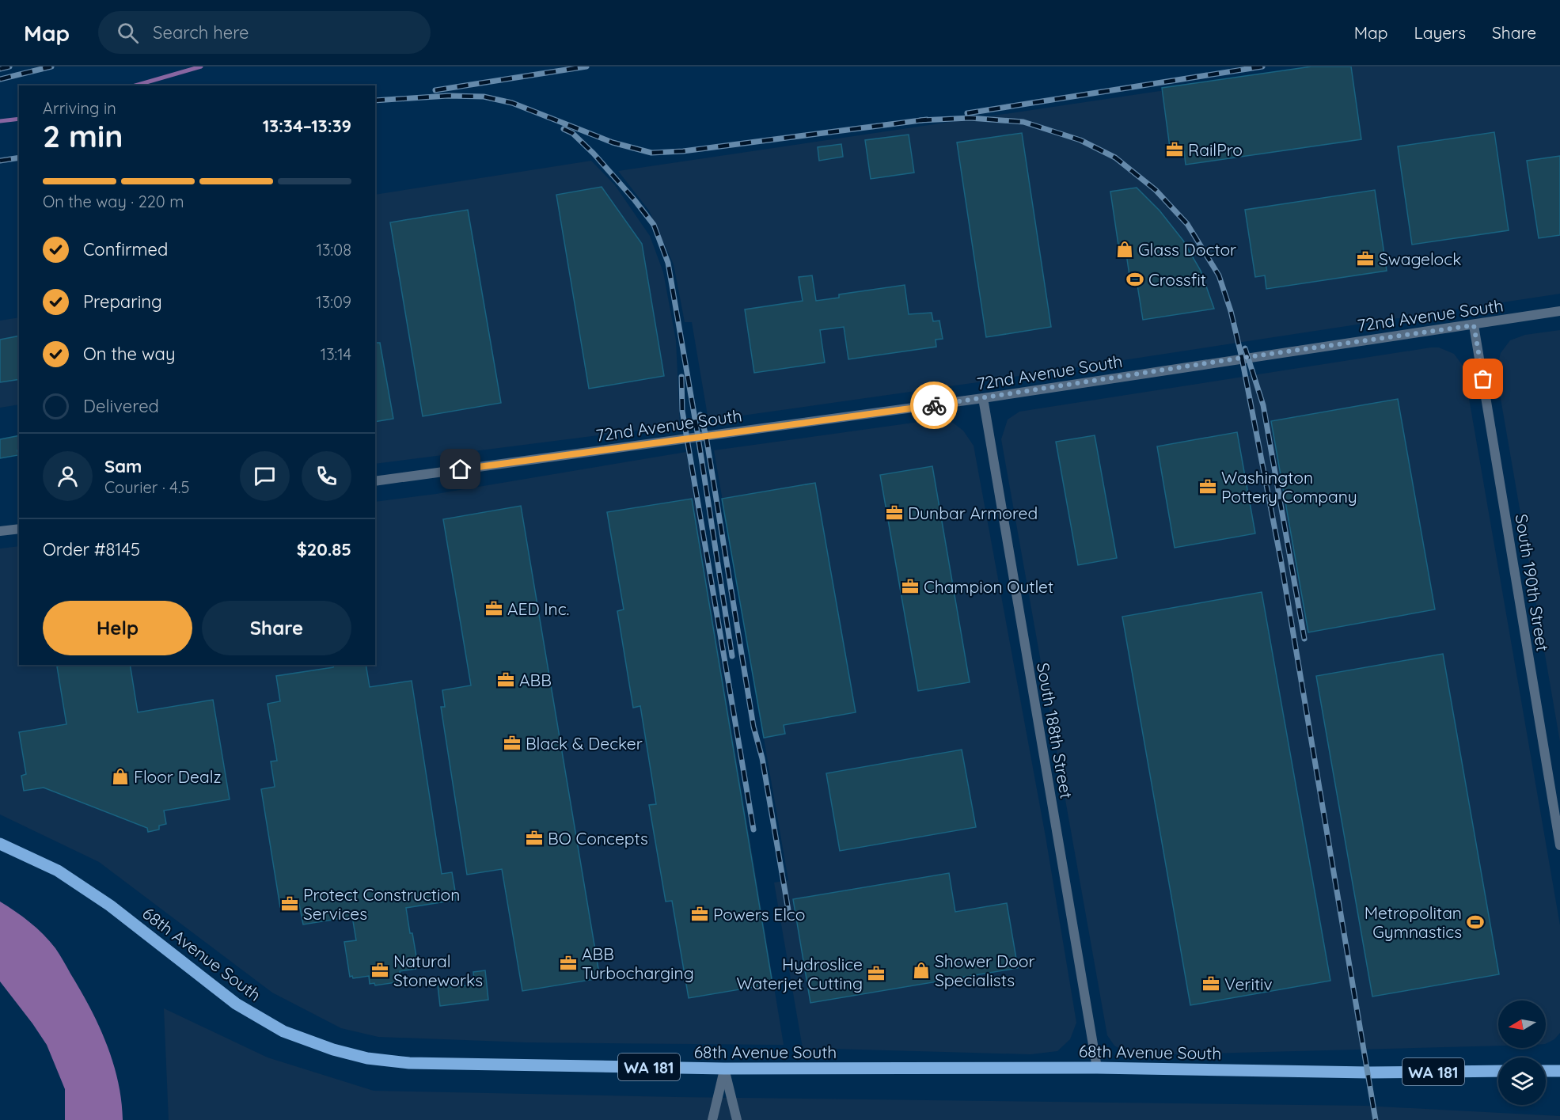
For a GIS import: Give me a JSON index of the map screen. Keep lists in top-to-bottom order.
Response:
{
  "streets": {
    "main road": ["68th Avenue South", "WA 181"],
    "street": ["72nd Avenue South", "South 190th Street", "South 188th Street"]
  },
  "crossings": [
    ["72nd Avenue South", "South 190th Street"],
    ["72nd Avenue South", "South 188th Street"],
    ["South 188th Street", "68th Avenue South"]
  ],
  "places": {
    "office": [
      "RailPro",
      "Swagelock",
      "Washington Pottery Company",
      "Dunbar Armored",
      "Champion Outlet",
      "AED Inc.",
      "ABB",
      "Black & Decker",
      "BO Concepts",
      "Protect Construction Services",
      "Powers Elco",
      "ABB Turbocharging",
      "Natural Stoneworks",
      "Hydroslice Waterjet Cutting",
      "Veritiv"
    ],
    "shop": ["Glass Doctor", "Floor Dealz", "Shower Door Specialists"],
    "sports": ["Crossfit", "Metropolitan Gymnastics"]
  },
  "north": "left",
  "page": {
    "header": "Map",
    "search": "Search here",
    "nav": ["Map", "Layers", "Share"],
    "heading": ["2 min", "Arriving in", "13:34–13:39"],
    "panel": [
      "Sam",
      "Courier · 4.5",
      "Order #8145",
      "$20.85"
    ],
    "bar": "On the way · 220 m",
    "list": [
      ["Confirmed", "13:08"],
      ["Preparing", "13:09"],
      ["On the way", "13:14"],
      "Delivered"
    ],
    "buttons": ["Help", "Share"]
  }
}
